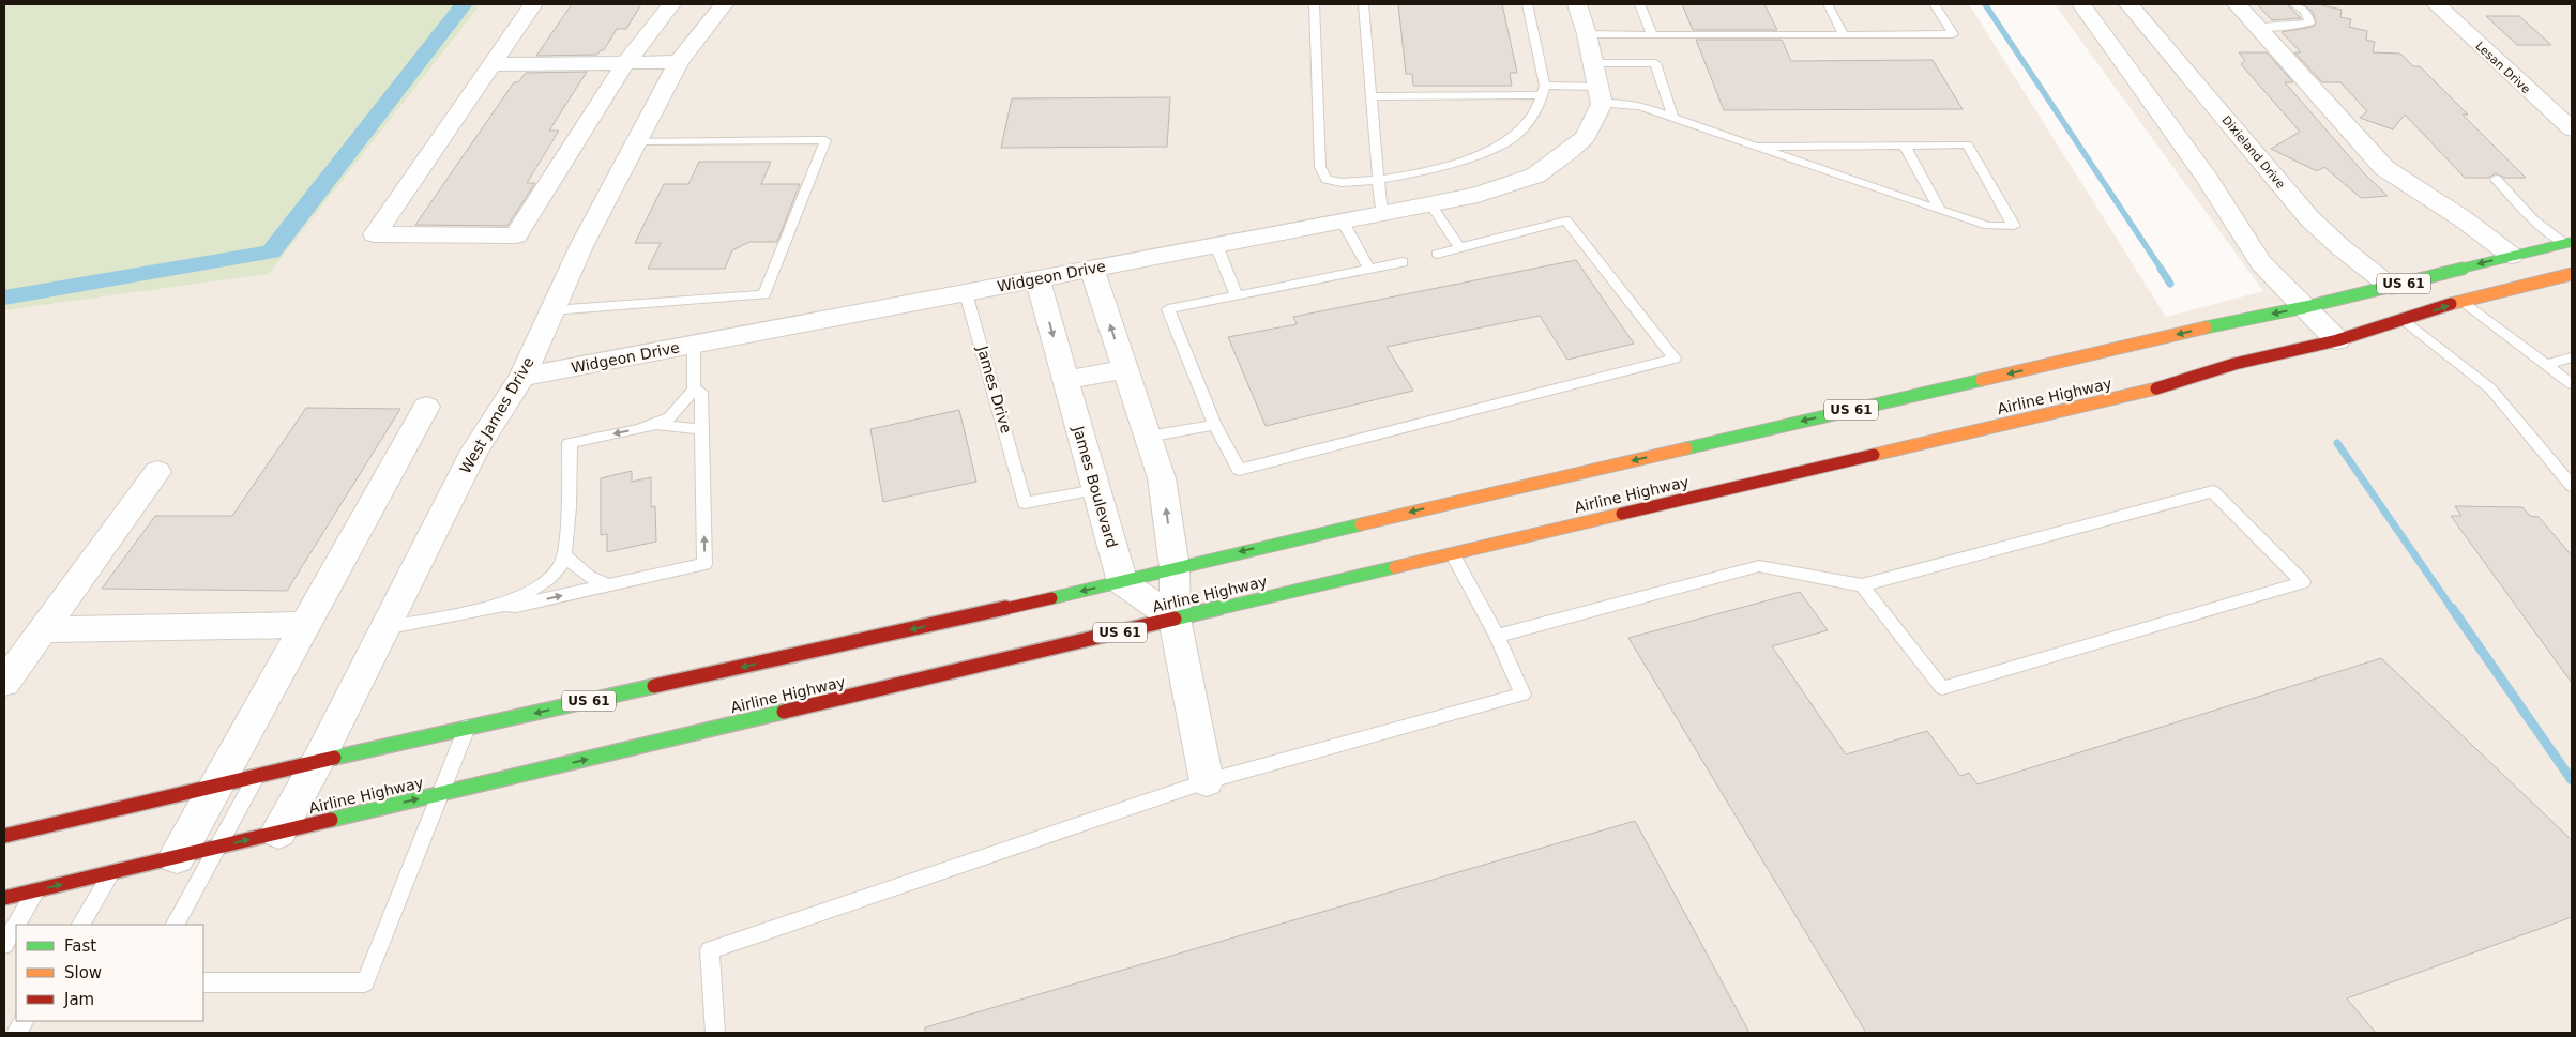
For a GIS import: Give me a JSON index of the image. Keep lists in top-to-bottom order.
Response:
{
  "streets": {
    "highway": ["US 61", "Airline Highway"],
    "street": [
      "Lesan Drive",
      "Dixieland Drive",
      "Widgeon Drive",
      "West James Drive",
      "James Boulevard"
    ],
    "lane": ["James Drive"]
  },
  "crossings": [
    ["Dixieland Drive", "US 61"],
    ["Widgeon Drive", "James Drive"],
    ["Widgeon Drive", "West James Drive"],
    ["Widgeon Drive", "James Boulevard"],
    ["US 61", "Airline Highway"],
    ["US 61", "West James Drive"],
    ["US 61", "James Boulevard"],
    ["James Drive", "James Boulevard"],
    ["Airline Highway", "West James Drive"]
  ],
  "legend": ["Fast", "Slow", "Jam"]
}
